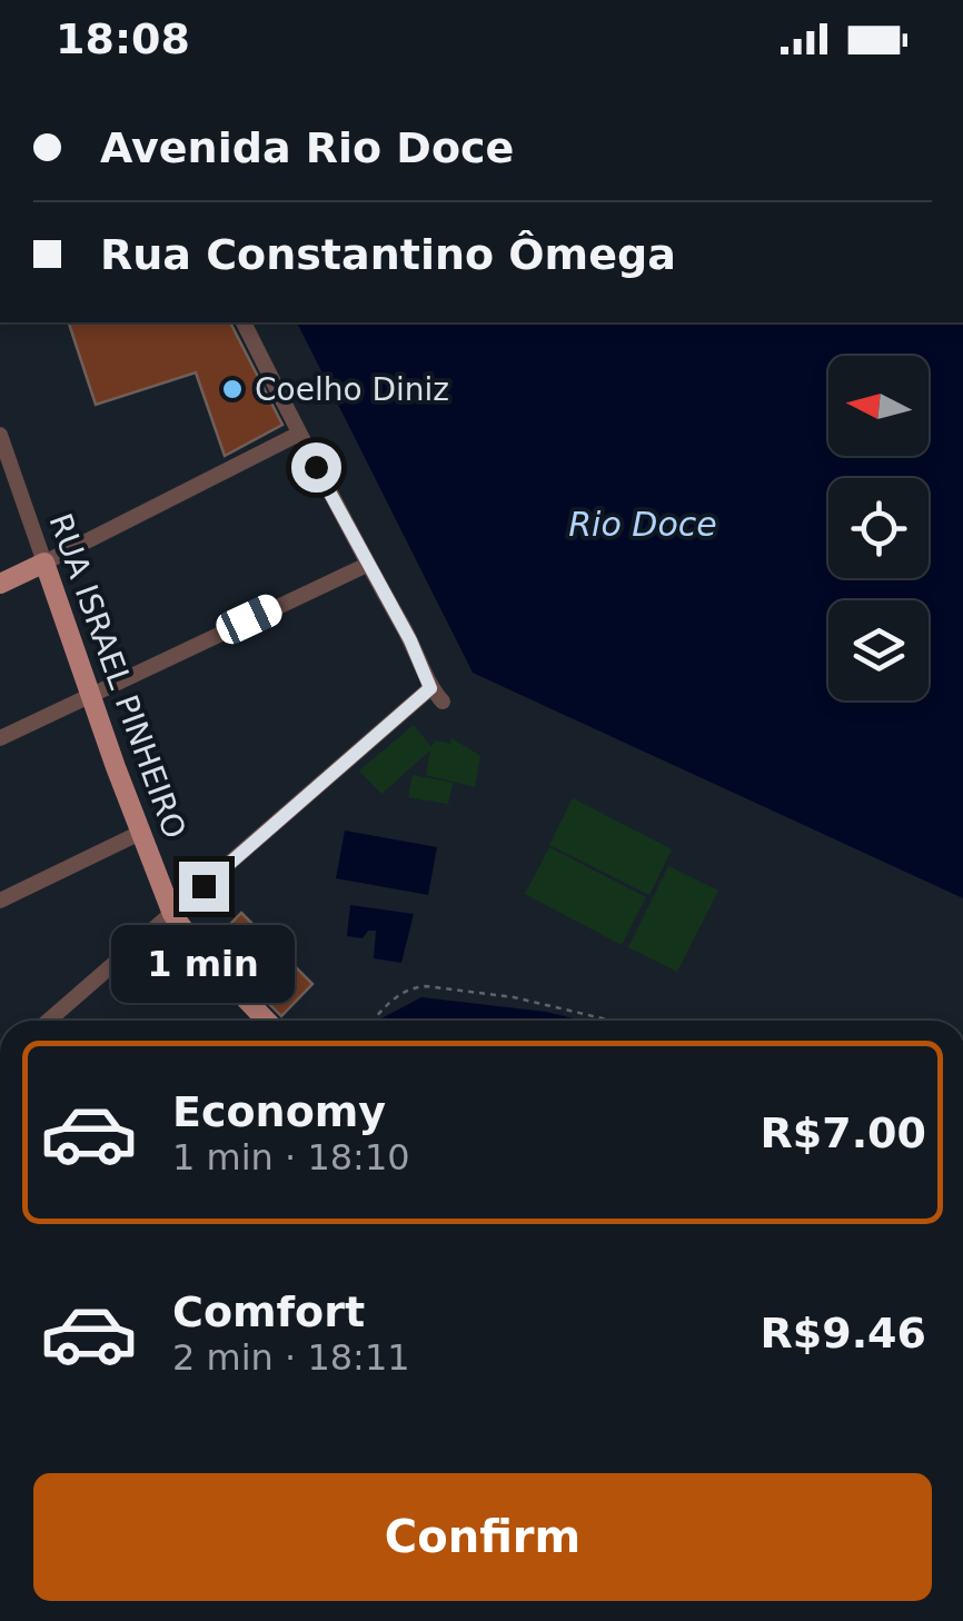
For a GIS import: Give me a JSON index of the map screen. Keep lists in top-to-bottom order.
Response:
{
  "streets": {
    "main road": ["RUA ISRAEL PINHEIRO"]
  },
  "water": ["Rio Doce"],
  "places": ["Coelho Diniz"],
  "north": "left",
  "page": {
    "status": "18:08",
    "banner": ["Avenida Rio Doce", "Rua Constantino Ômega"],
    "bubble": "1 min",
    "list": [
      {
        "name": "Economy",
        "note": "1 min · 18:10",
        "value": "R$7.00"
      },
      {
        "name": "Comfort",
        "note": "2 min · 18:11",
        "value": "R$9.46"
      }
    ],
    "buttons": "Confirm"
  }
}
